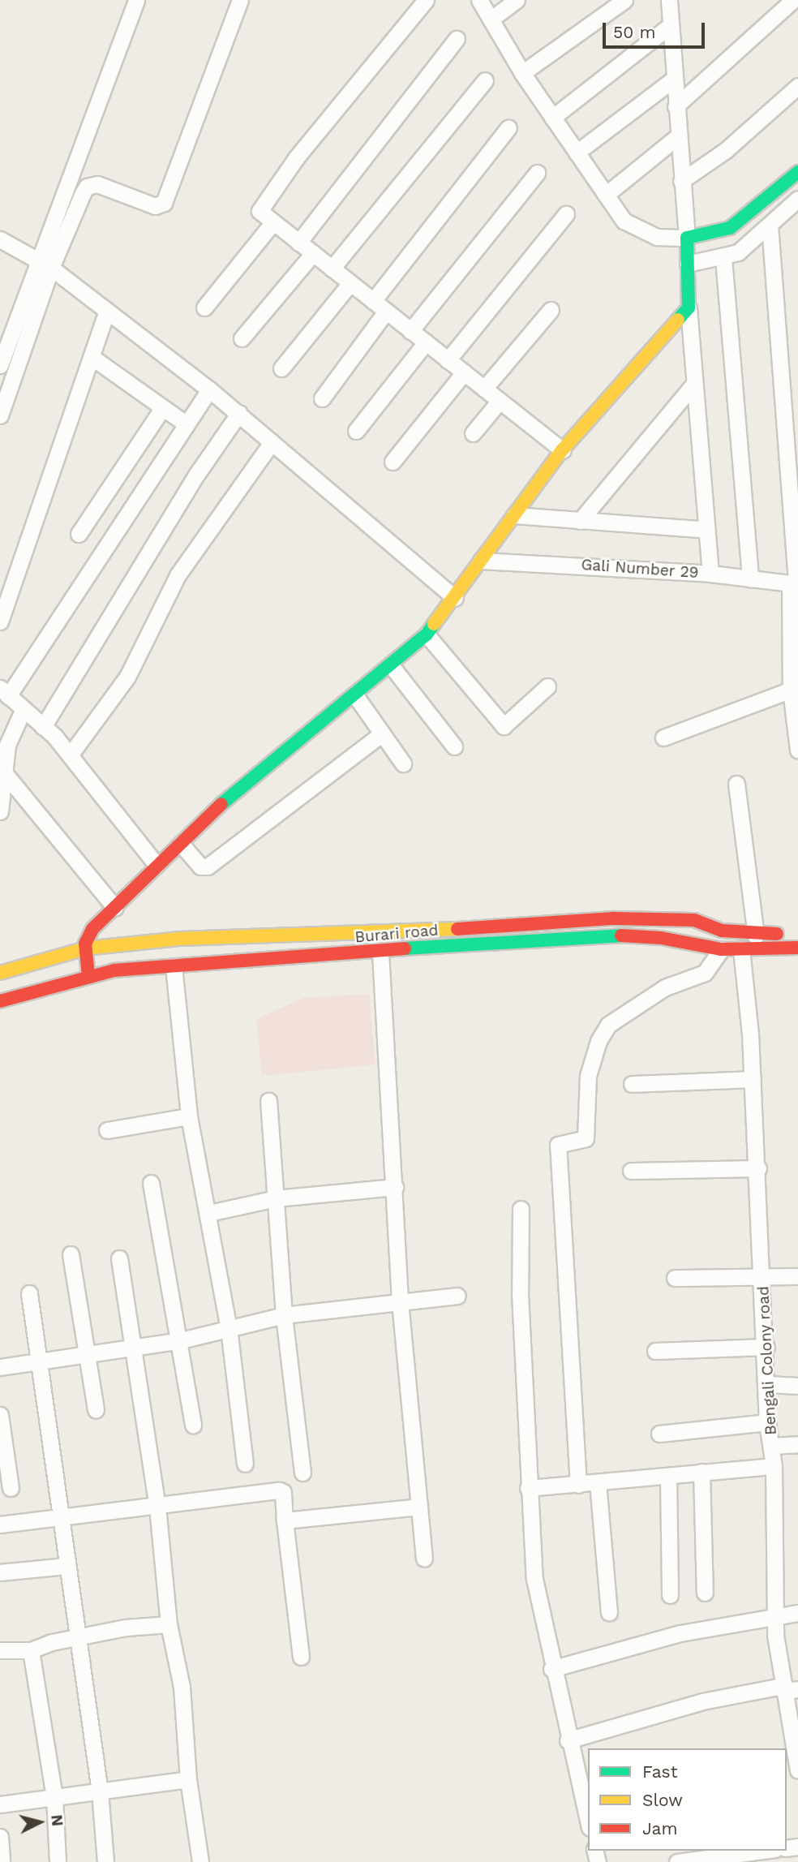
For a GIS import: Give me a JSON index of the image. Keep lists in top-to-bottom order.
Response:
{
  "streets": {
    "main road": ["Burari road"],
    "street": ["Gali Number 29", "Bengali Colony road"]
  },
  "crossings": [
    ["Burari road", "Bengali Colony road"]
  ],
  "legend": ["Fast", "Slow", "Jam"],
  "scale_bar": "50 m",
  "north": "right"
}
